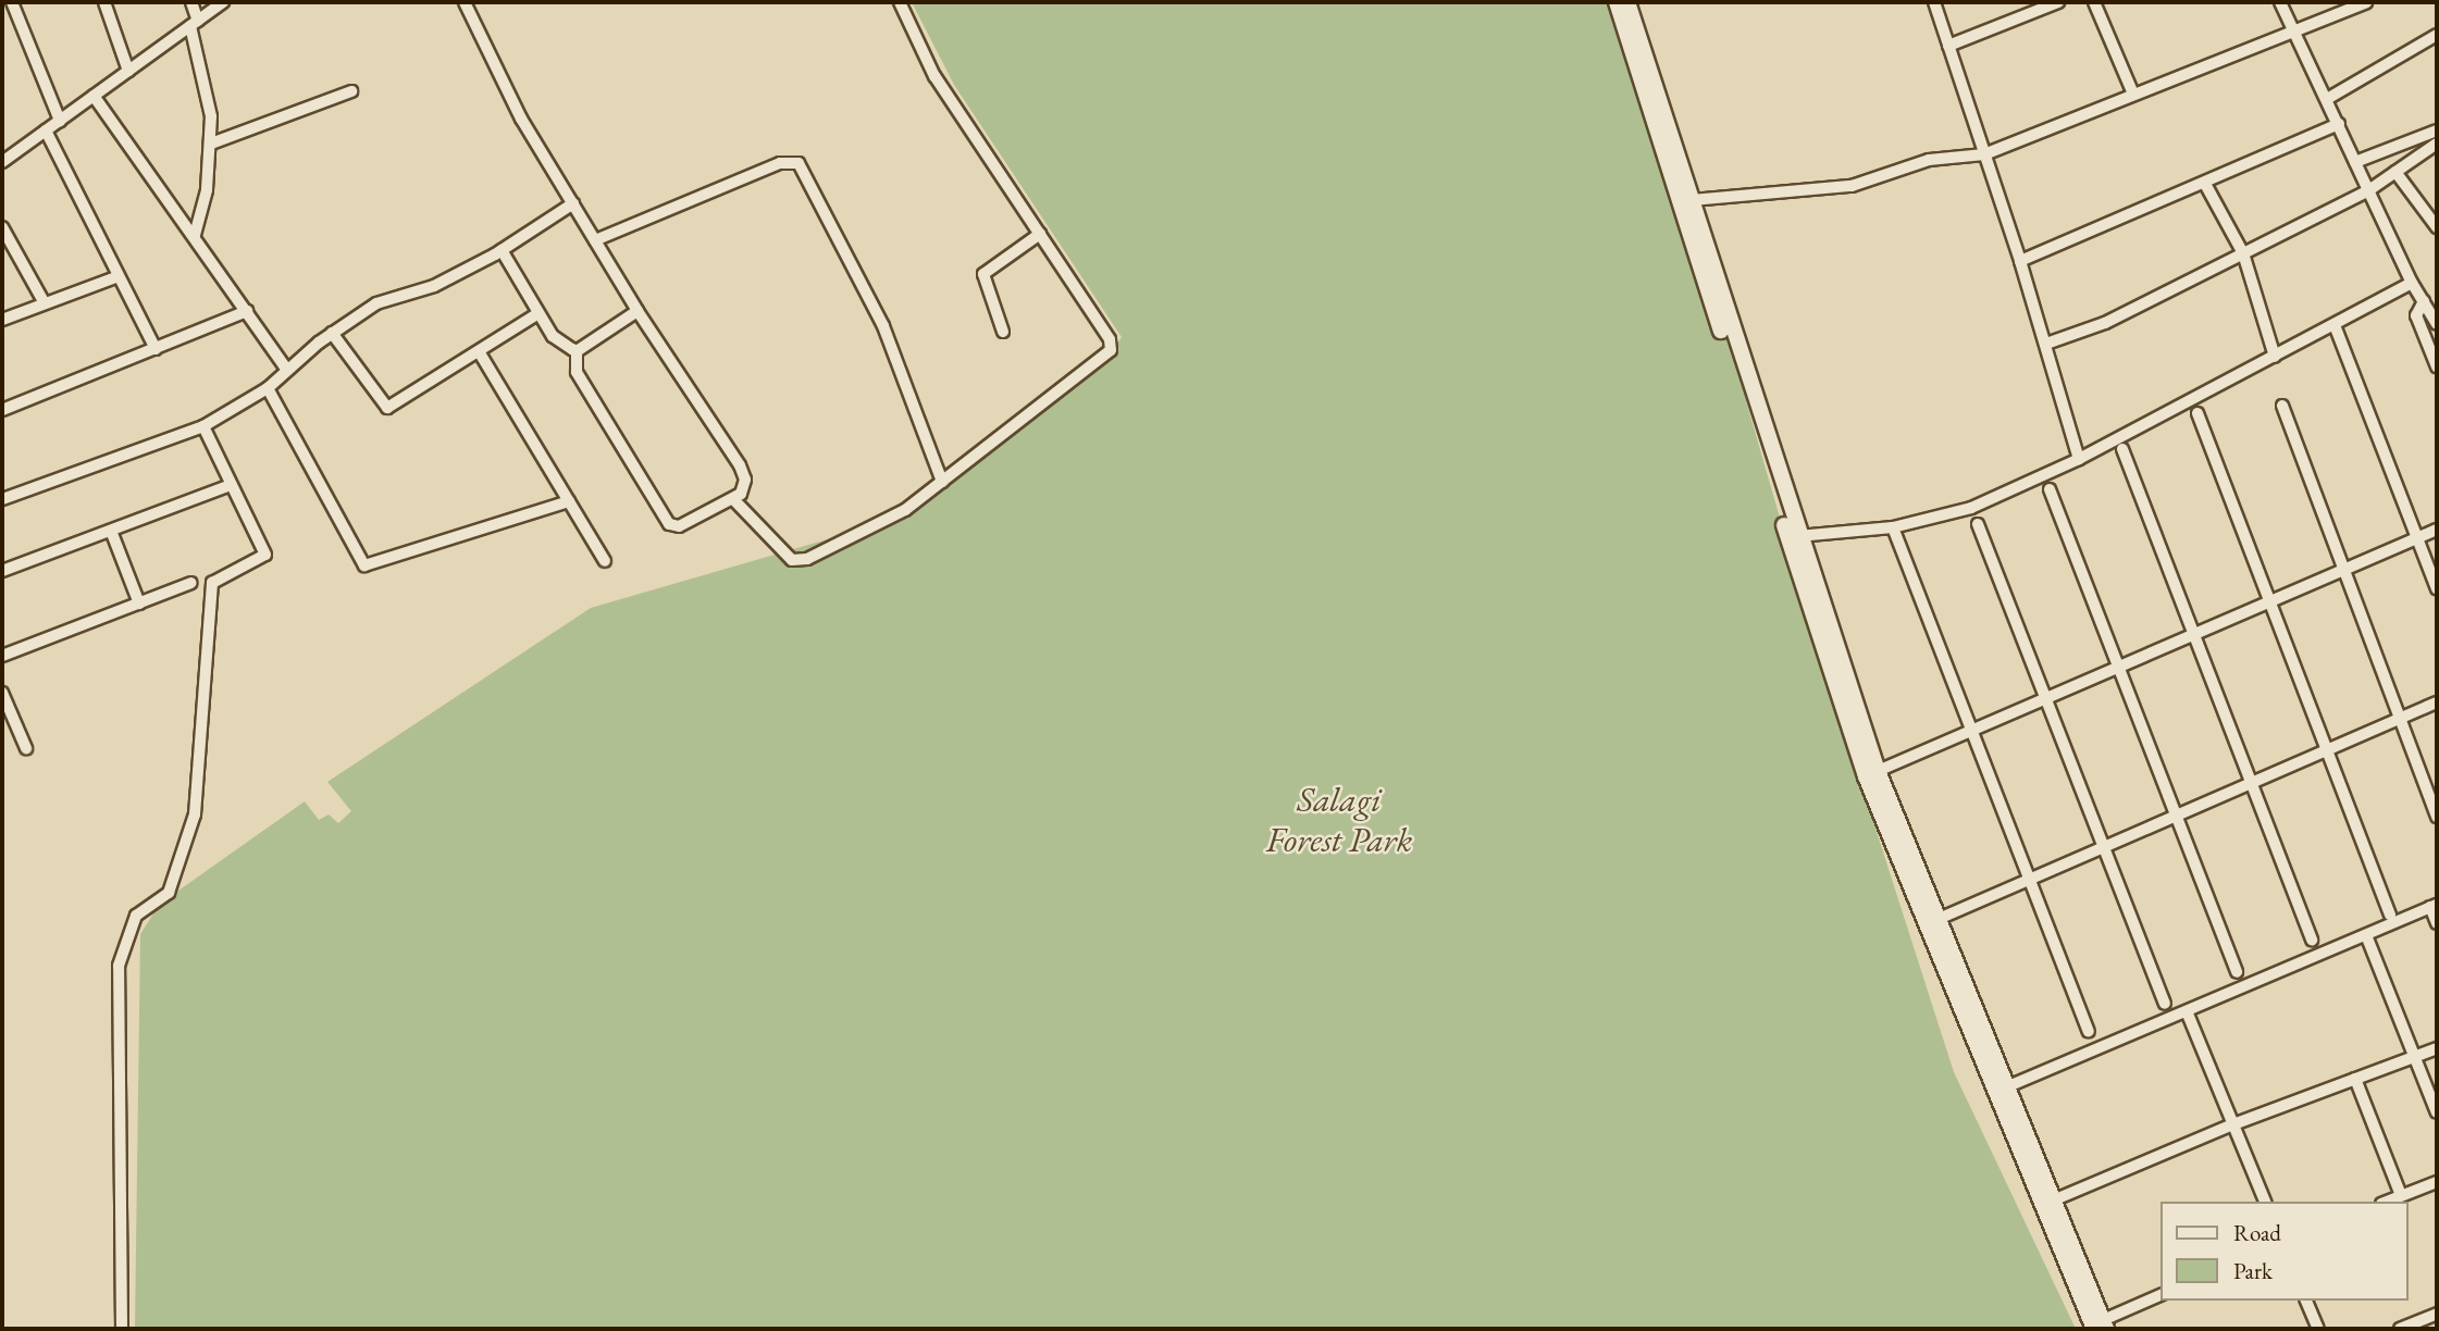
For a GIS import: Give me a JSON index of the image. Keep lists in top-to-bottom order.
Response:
{
  "parks": ["Salagi Forest Park"],
  "legend": ["Road", "Park"]
}
